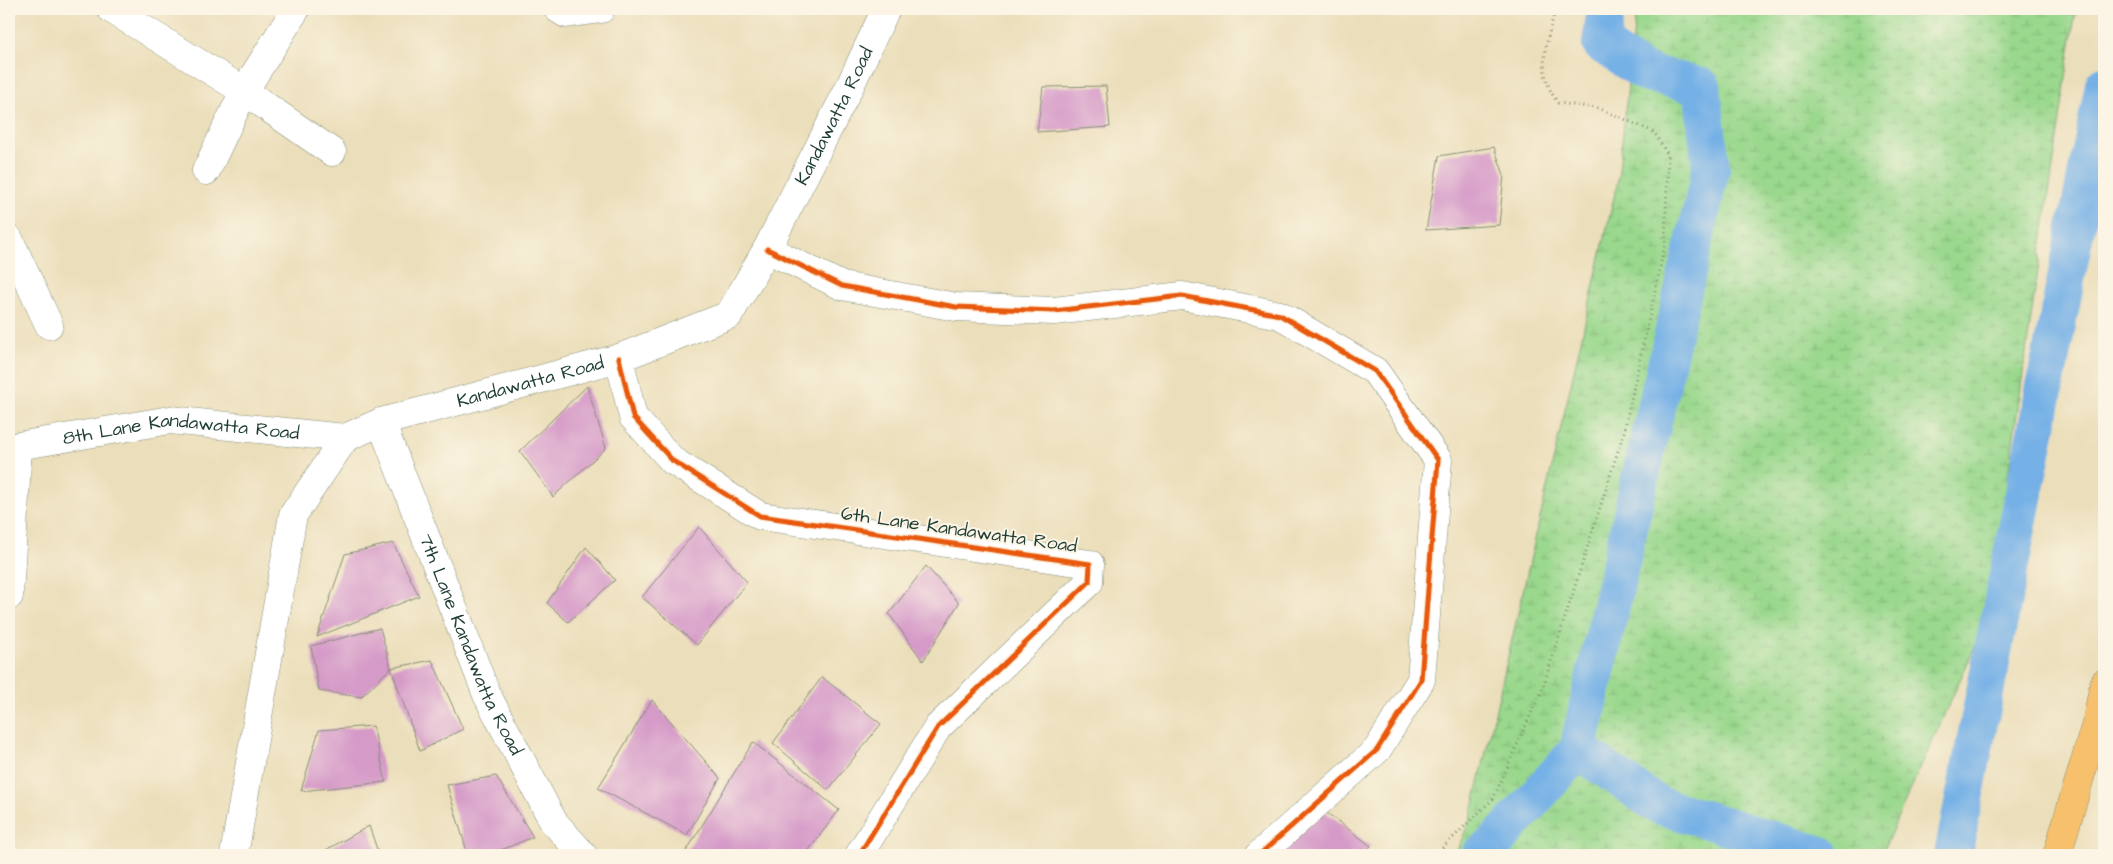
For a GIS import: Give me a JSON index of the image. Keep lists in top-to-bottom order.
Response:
{
  "streets": {
    "street": [
      "Kandawatta Road",
      "8th Lane Kandawatta Road",
      "6th Lane Kandawatta Road",
      "7th Lane Kandawatta Road"
    ]
  },
  "crossings": [
    ["Kandawatta Road", "8th Lane Kandawatta Road"],
    ["Kandawatta Road", "6th Lane Kandawatta Road"],
    ["Kandawatta Road", "7th Lane Kandawatta Road"]
  ]
}
